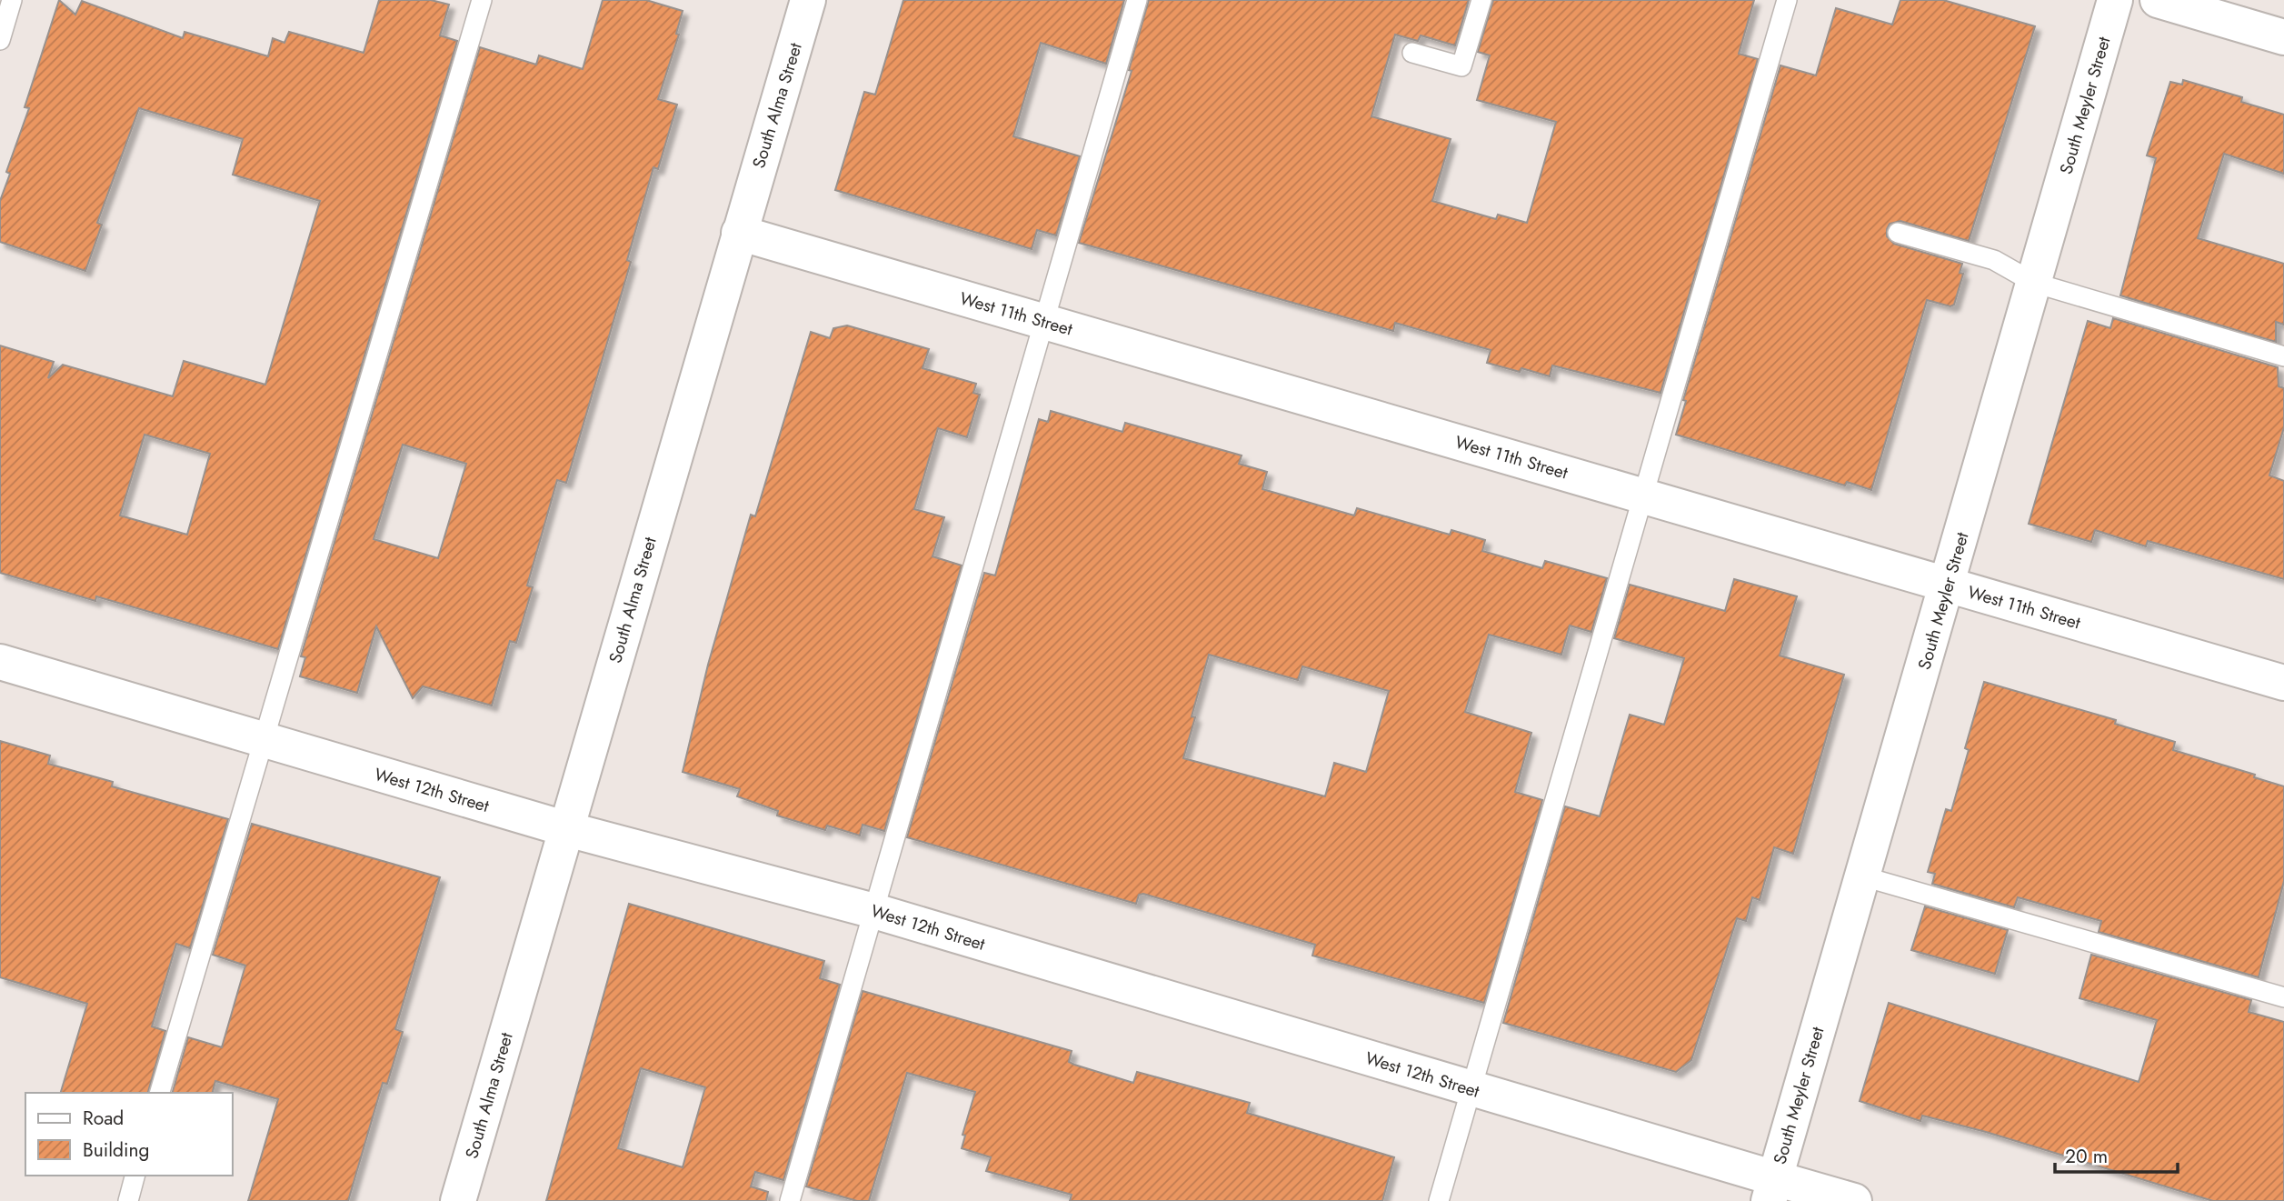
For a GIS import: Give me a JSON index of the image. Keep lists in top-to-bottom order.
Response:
{
  "streets": {
    "street": [
      "South Alma Street",
      "South Meyler Street",
      "West 11th Street",
      "West 12th Street"
    ]
  },
  "crossings": [
    ["South Alma Street", "West 11th Street"],
    ["South Alma Street", "West 12th Street"],
    ["South Meyler Street", "West 11th Street"],
    ["South Meyler Street", "West 12th Street"]
  ],
  "legend": ["Road", "Building"],
  "scale_bar": "20 m"
}
